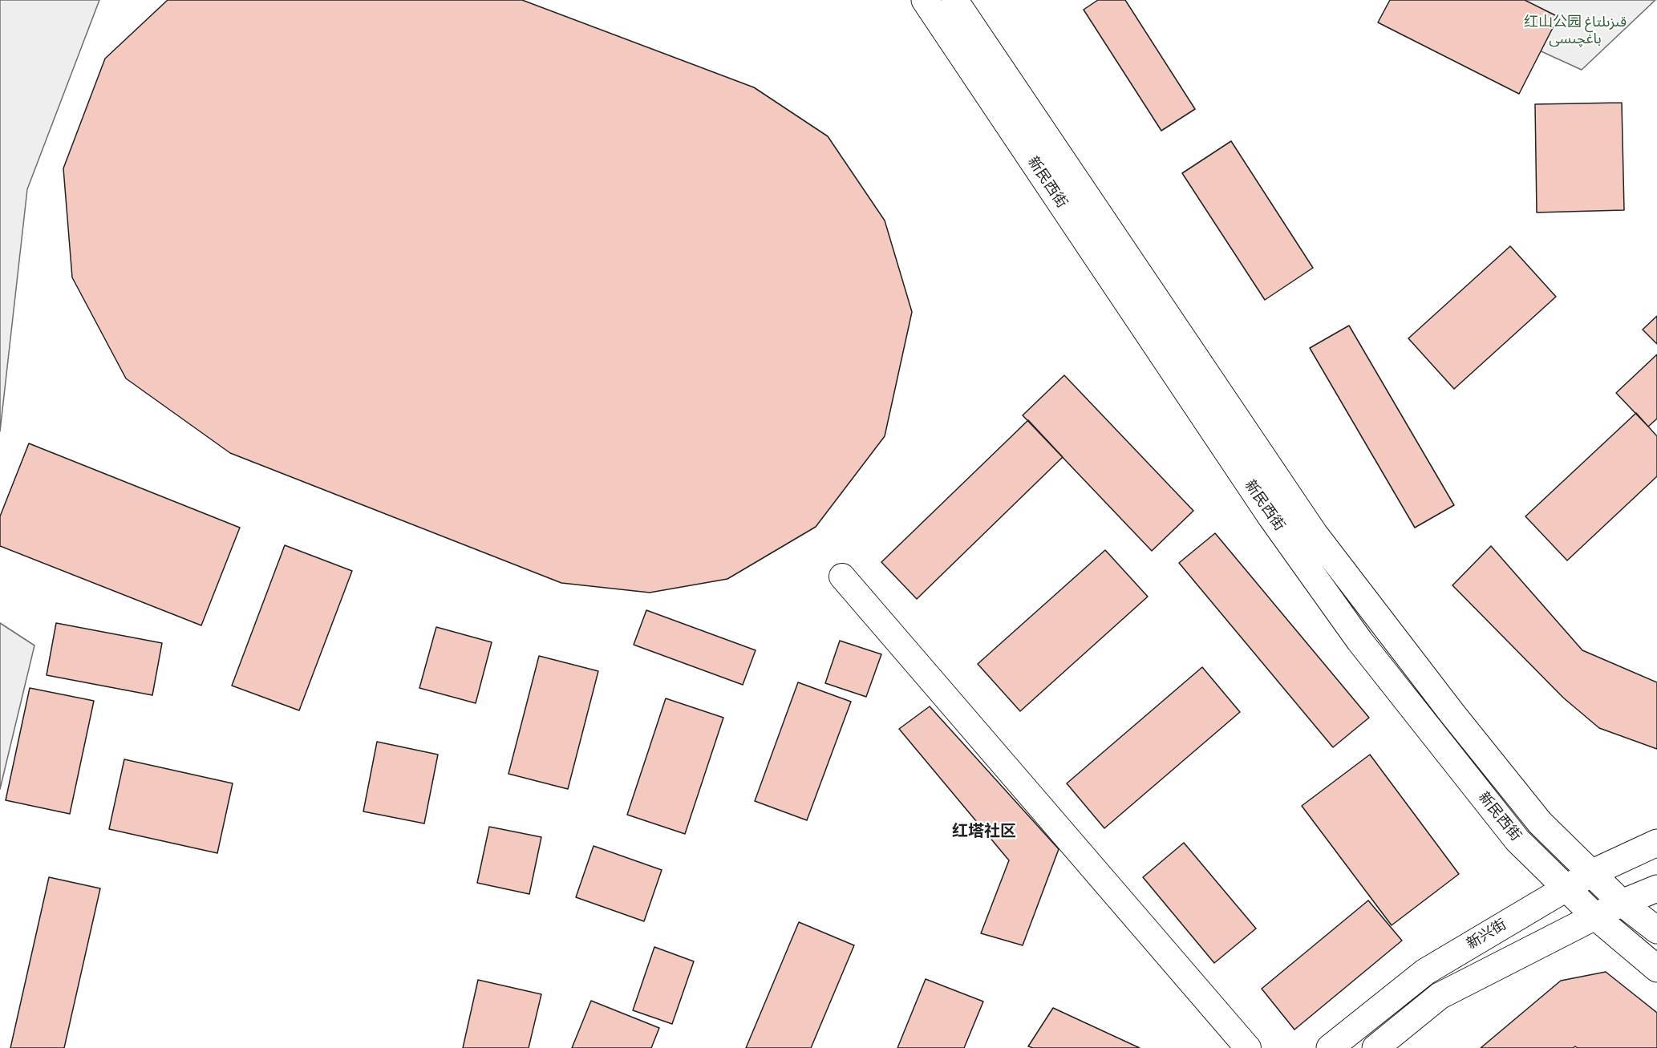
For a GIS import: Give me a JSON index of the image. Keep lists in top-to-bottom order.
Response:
{
  "streets": {
    "main road": ["新民西街", "新兴街"]
  },
  "crossings": [
    ["新民西街", "新兴街"]
  ],
  "districts": ["红塔社区"],
  "parks": ["红山公园 قىزىلتاغ باغچىسى"]
}
